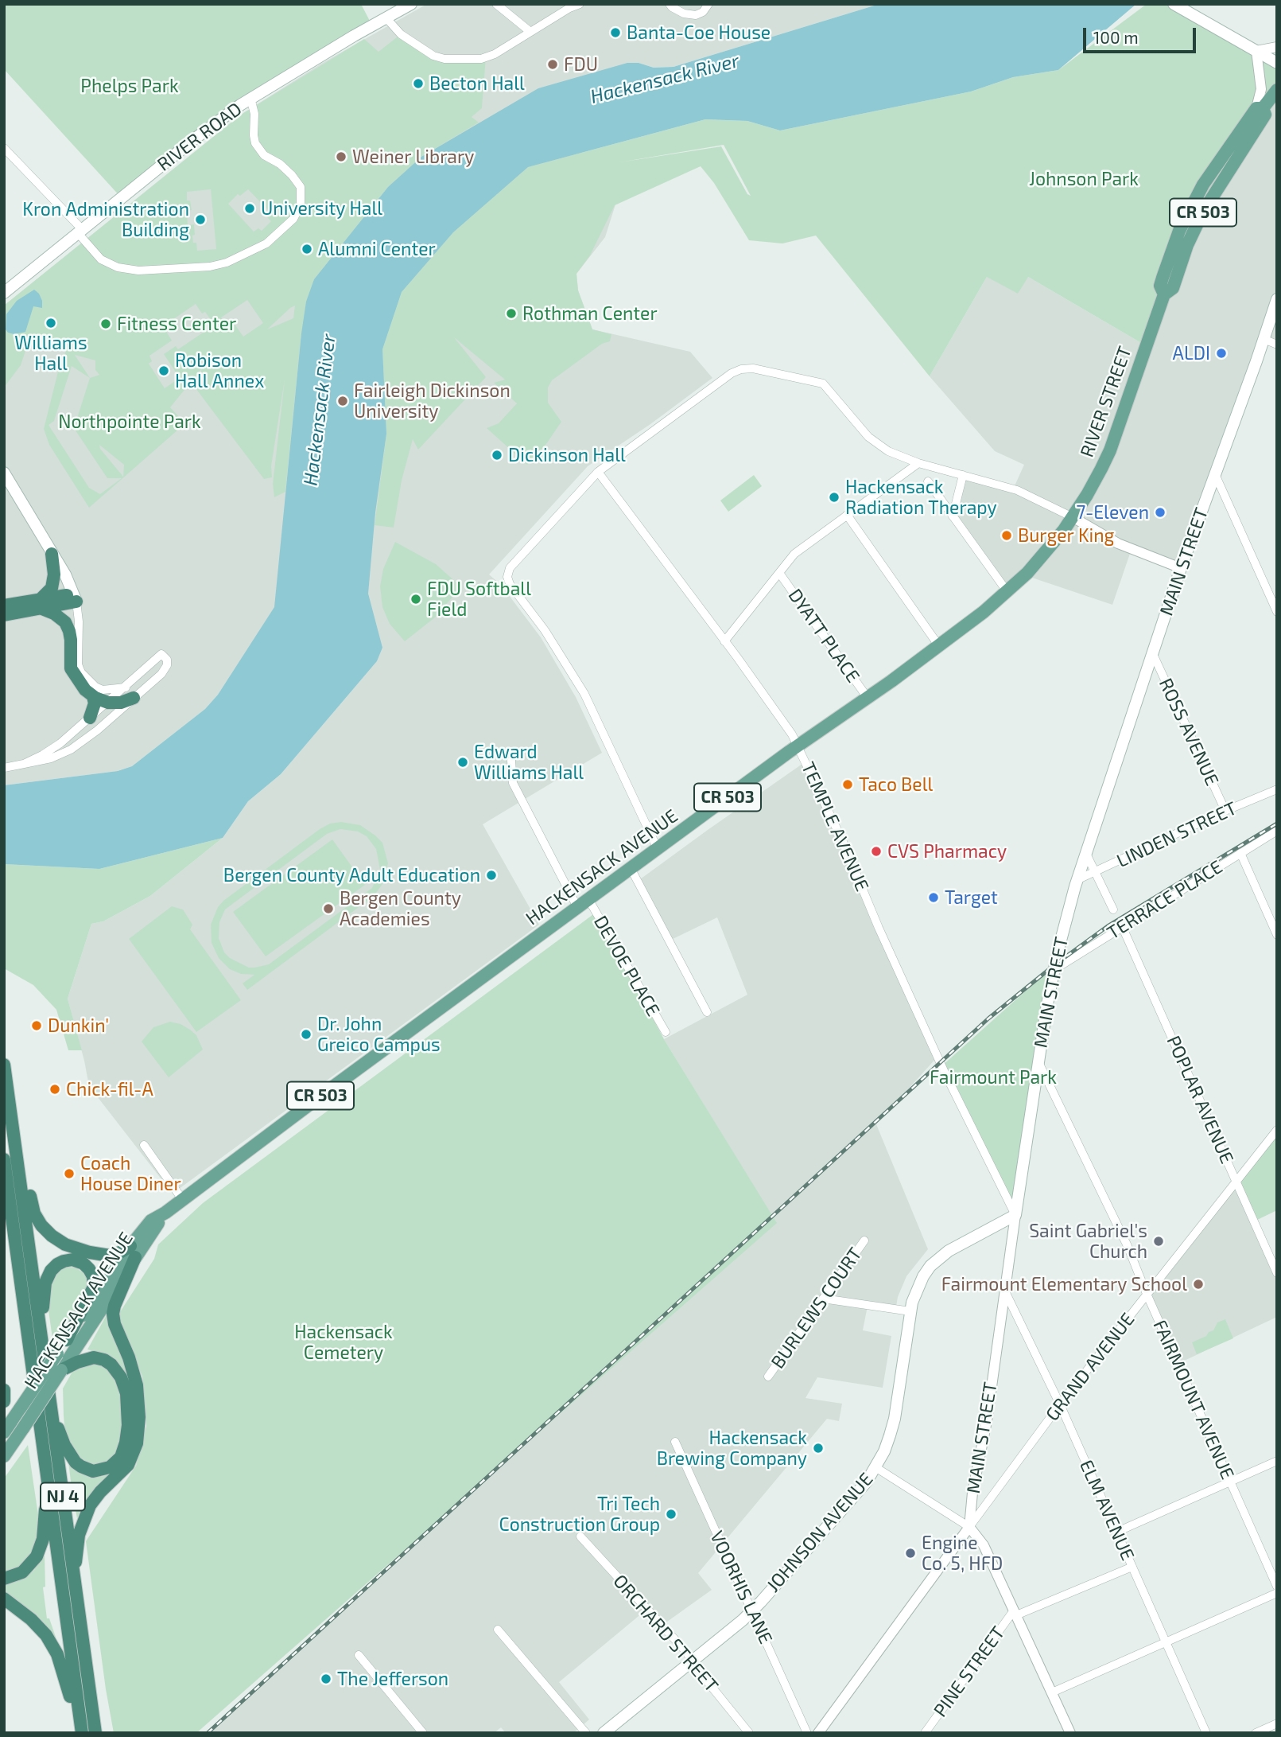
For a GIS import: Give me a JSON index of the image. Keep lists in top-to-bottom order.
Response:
{
  "streets": {
    "highway": ["NJ 4"],
    "main road": [
      "RIVER ROAD",
      "CR 503",
      "RIVER STREET",
      "MAIN STREET",
      "HACKENSACK AVENUE",
      "JOHNSON AVENUE"
    ],
    "street": [
      "DYATT PLACE",
      "ROSS AVENUE",
      "TEMPLE AVENUE",
      "LINDEN STREET",
      "TERRACE PLACE",
      "DEVOE PLACE",
      "POPLAR AVENUE",
      "BURLEWS COURT",
      "GRAND AVENUE",
      "FAIRMOUNT AVENUE",
      "ELM AVENUE",
      "VOORHIS LANE",
      "ORCHARD STREET",
      "PINE STREET"
    ]
  },
  "crossings": [
    ["RIVER STREET", "HACKENSACK AVENUE"],
    ["MAIN STREET", "ROSS AVENUE"],
    ["MAIN STREET", "TEMPLE AVENUE"],
    ["MAIN STREET", "LINDEN STREET"],
    ["MAIN STREET", "TERRACE PLACE"],
    ["MAIN STREET", "GRAND AVENUE"],
    ["MAIN STREET", "FAIRMOUNT AVENUE"],
    ["MAIN STREET", "ELM AVENUE"],
    ["MAIN STREET", "JOHNSON AVENUE"],
    ["DYATT PLACE", "HACKENSACK AVENUE"],
    ["ROSS AVENUE", "LINDEN STREET"],
    ["TEMPLE AVENUE", "HACKENSACK AVENUE"],
    ["TEMPLE AVENUE", "JOHNSON AVENUE"],
    ["HACKENSACK AVENUE", "DEVOE PLACE"],
    ["TERRACE PLACE", "POPLAR AVENUE"],
    ["POPLAR AVENUE", "GRAND AVENUE"],
    ["GRAND AVENUE", "FAIRMOUNT AVENUE"],
    ["GRAND AVENUE", "ELM AVENUE"],
    ["ELM AVENUE", "PINE STREET"],
    ["JOHNSON AVENUE", "VOORHIS LANE"],
    ["JOHNSON AVENUE", "ORCHARD STREET"]
  ],
  "water": ["Hackensack River"],
  "parks": [
    "Phelps Park",
    "Johnson Park",
    "Northpointe Park",
    "Fairmount Park",
    "Hackensack Cemetery"
  ],
  "places": [
    "Banta-Coe House",
    "FDU",
    "Becton Hall",
    "Weiner Library",
    "University Hall",
    "Kron Administration Building",
    "Alumni Center",
    "Rothman Center",
    "Williams Hall",
    "Fitness Center",
    "ALDI",
    "Robison Hall Annex",
    "Fairleigh Dickinson University",
    "Dickinson Hall",
    "Hackensack Radiation Therapy",
    "7-Eleven",
    "Burger King",
    "FDU Softball Field",
    "Edward Williams Hall",
    "Taco Bell",
    "CVS Pharmacy",
    "Bergen County Adult Education",
    "Target",
    "Bergen County Academies",
    "Dunkin'",
    "Dr. John Greico Campus",
    "Chick-fil-A",
    "Coach House Diner",
    "Saint Gabriel's Church",
    "Fairmount Elementary School",
    "Hackensack Brewing Company",
    "Tri Tech Construction Group",
    "Engine Co. 5, HFD",
    "The Jefferson"
  ],
  "scale_bar": "100 m"
}
